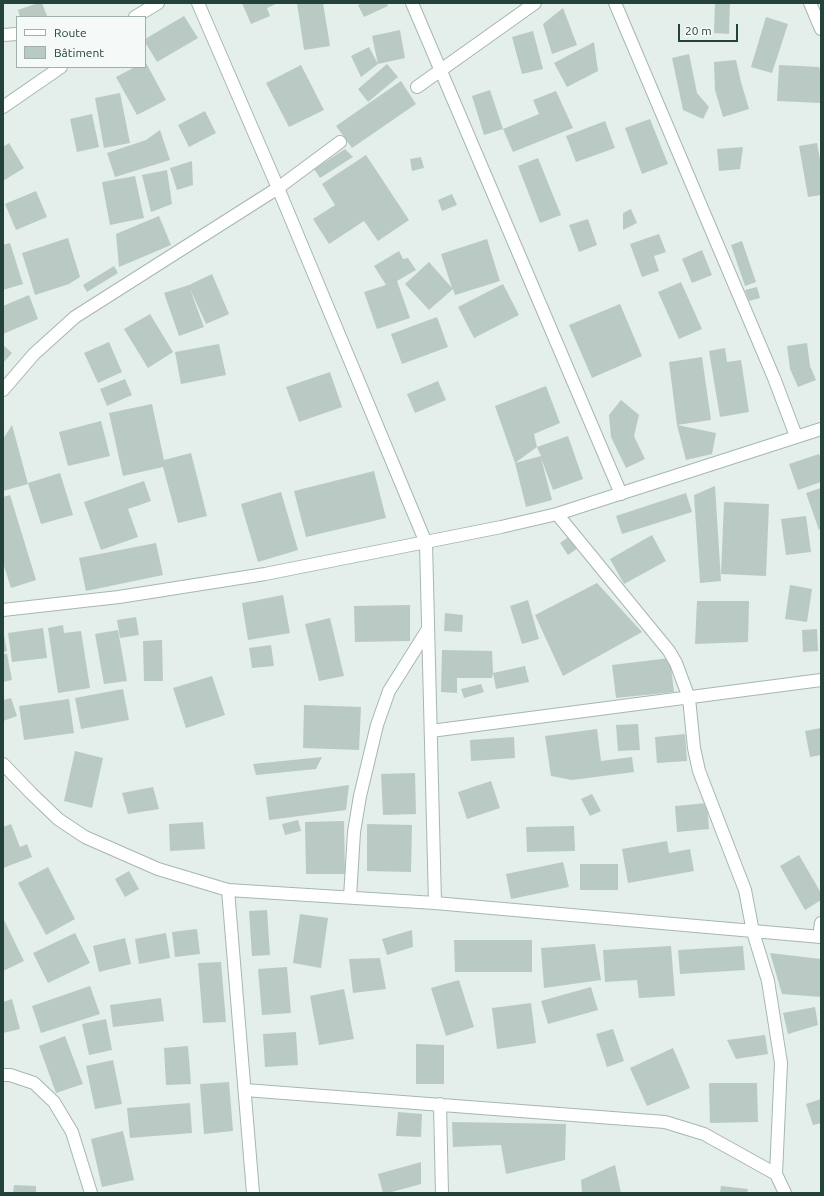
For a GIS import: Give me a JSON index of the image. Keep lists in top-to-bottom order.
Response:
{
  "legend": ["Route", "Bâtiment"],
  "scale_bar": "20 m"
}
